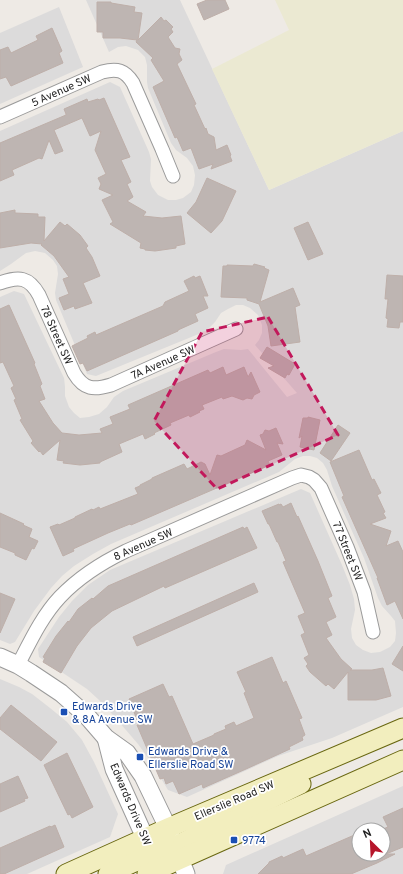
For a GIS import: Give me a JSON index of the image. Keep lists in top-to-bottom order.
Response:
{
  "streets": {
    "main road": ["Ellerslie Road SW"],
    "street": [
      "5 Avenue SW",
      "78 Street SW",
      "7A Avenue SW",
      "8 Avenue SW",
      "77 Street SW",
      "Edwards Drive SW"
    ]
  },
  "crossings": [
    ["78 Street SW", "7A Avenue SW"],
    ["8 Avenue SW", "77 Street SW"],
    ["8 Avenue SW", "Edwards Drive SW"],
    ["Ellerslie Road SW", "Edwards Drive SW"]
  ],
  "places": {
    "transit": ["Edwards Drive & 8A Avenue SW", "Edwards Drive & Ellerslie Road SW", "9774"]
  },
  "north": "top left"
}
